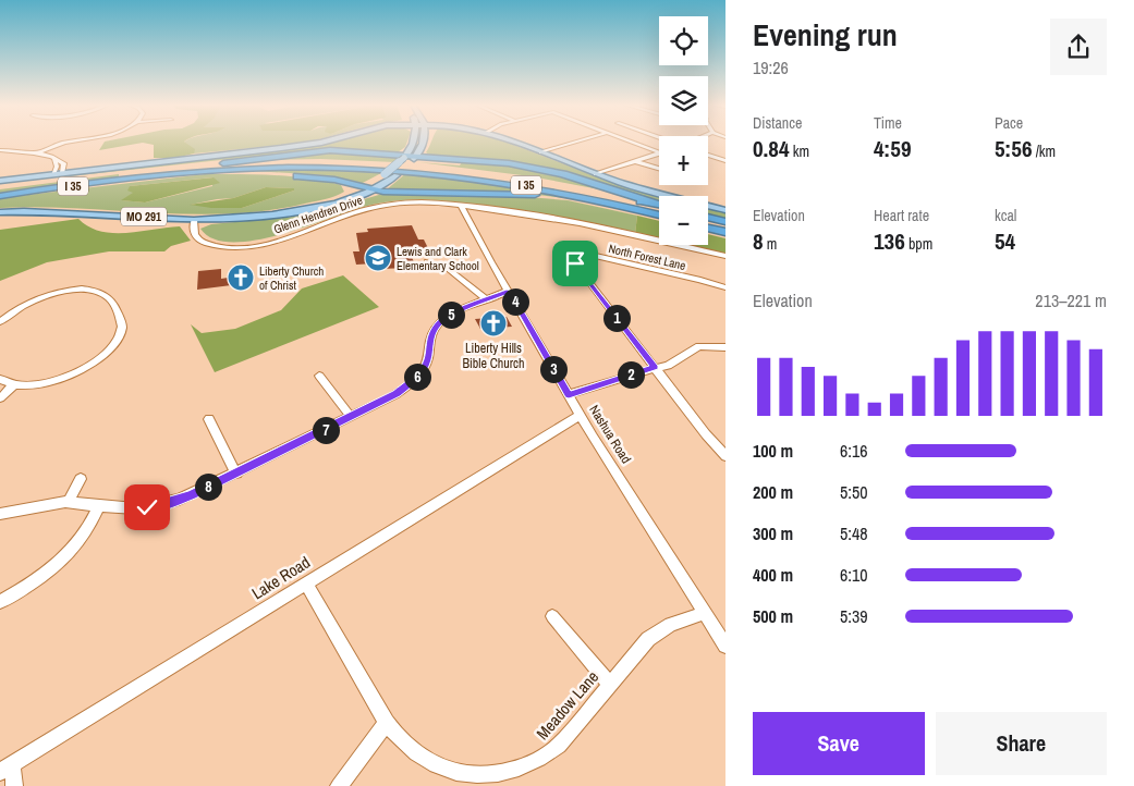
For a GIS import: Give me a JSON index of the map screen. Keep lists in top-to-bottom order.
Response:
{
  "streets": {
    "highway": ["I 35"],
    "main road": ["MO 291"],
    "street": [
      "Glenn Hendren Drive",
      "North Forest Lane",
      "Nashua Road",
      "Lake Road",
      "Meadow Lane"
    ]
  },
  "crossings": [
    ["Glenn Hendren Drive", "MO 291"],
    ["Glenn Hendren Drive", "Nashua Road"],
    ["Nashua Road", "Lake Road"],
    ["Nashua Road", "Meadow Lane"],
    ["Lake Road", "Meadow Lane"]
  ],
  "places": {
    "school or university": ["Lewis and Clark Elementary School"],
    "church": ["Liberty Church of Christ", "Liberty Hills Bible Church"]
  },
  "page": {
    "heading": ["Evening run", "19:26"],
    "map_buttons": ["+", "−"],
    "stats": [
      ["Distance", "0.84 km"],
      ["Time", "4:59"],
      ["Pace", "5:56 /km"],
      ["Elevation", "8 m"],
      ["Heart rate", "136 bpm"],
      ["kcal", "54"]
    ],
    "chart": ["Elevation", "213–221 m"],
    "pins": [
      "4",
      "5",
      "1",
      "3",
      "2",
      "6",
      "7",
      "8"
    ],
    "list": [
      {
        "name": "100 m",
        "note": "6:16"
      },
      {
        "name": "200 m",
        "note": "5:50"
      },
      {
        "name": "300 m",
        "note": "5:48"
      },
      {
        "name": "400 m",
        "note": "6:10"
      },
      {
        "name": "500 m",
        "note": "5:39"
      }
    ],
    "buttons": ["Save", "Share"]
  }
}
